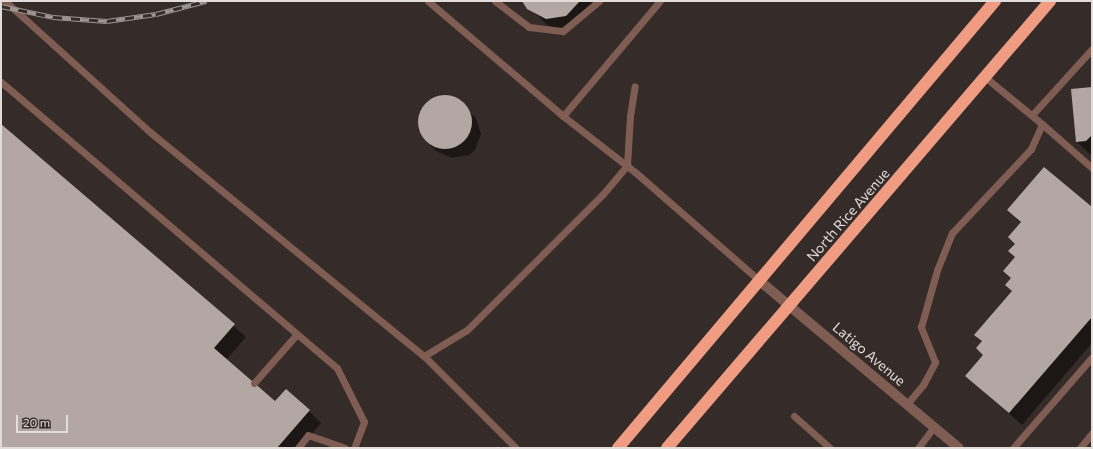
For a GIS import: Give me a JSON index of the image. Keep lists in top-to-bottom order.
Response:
{
  "streets": {
    "highway": ["North Rice Avenue"],
    "street": ["Latigo Avenue"]
  },
  "crossings": [
    ["North Rice Avenue", "Latigo Avenue"]
  ],
  "scale_bar": "20 m"
}
